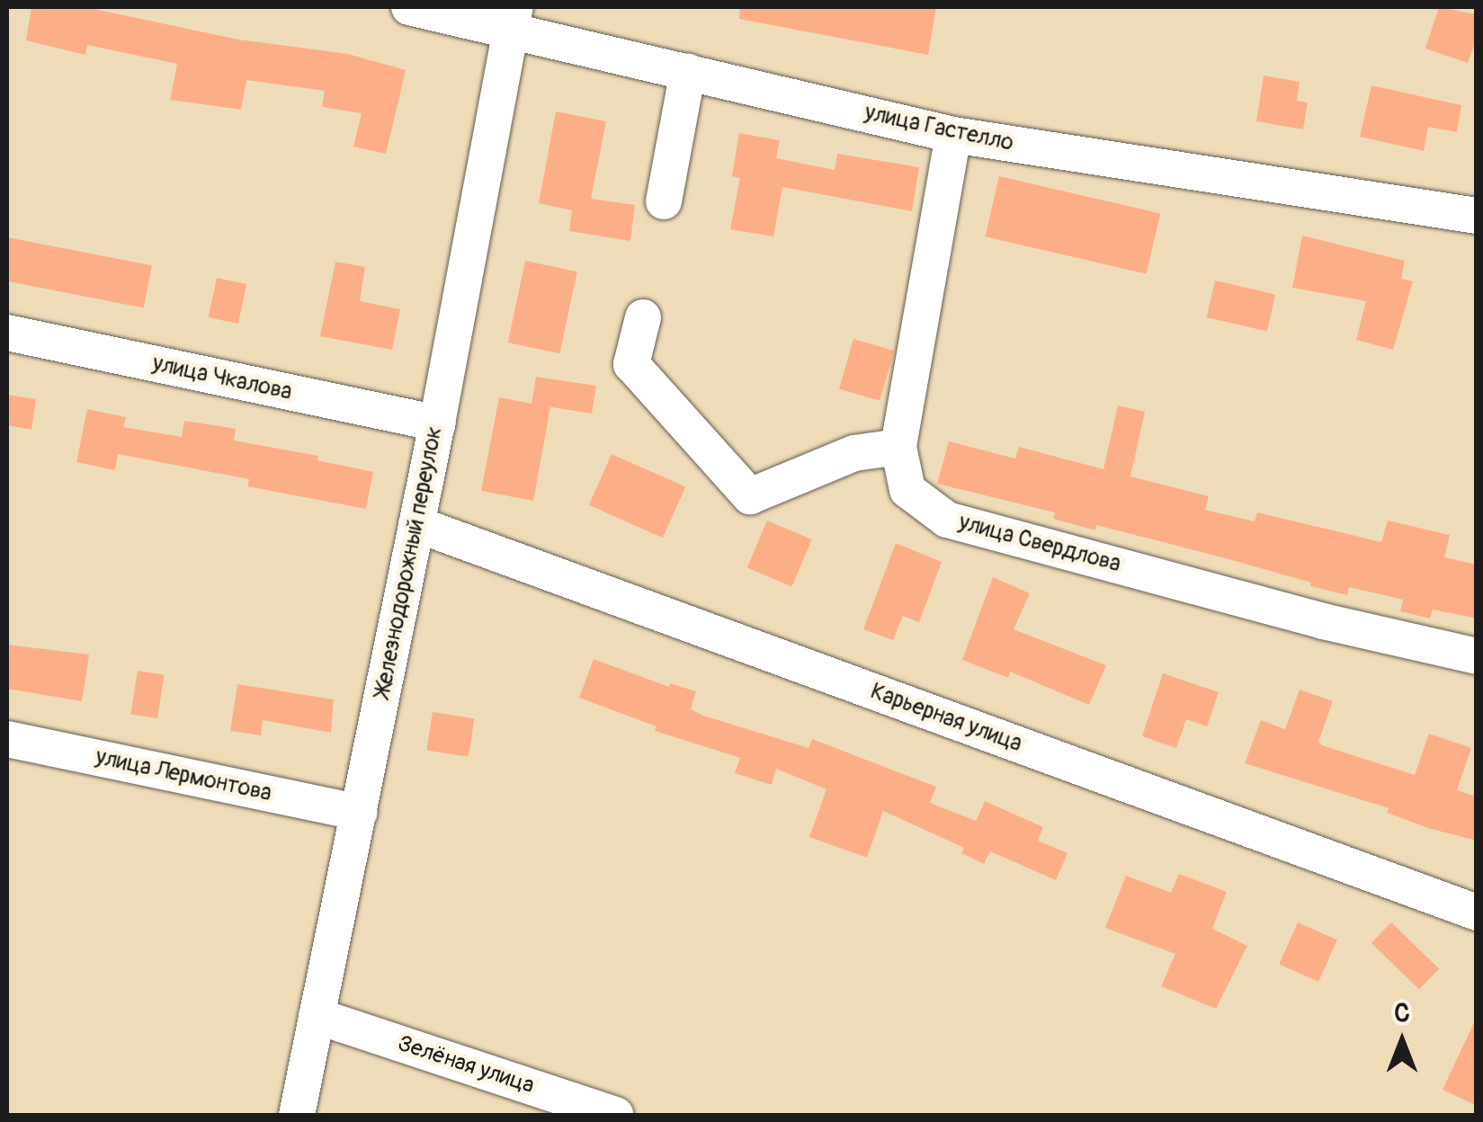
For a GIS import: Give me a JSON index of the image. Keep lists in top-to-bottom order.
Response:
{
  "streets": {
    "street": [
      "улица Гастелло",
      "улица Чкалова",
      "улица Свердлова",
      "Железнодорожный переулок",
      "Карьерная улица",
      "улица Лермонтова",
      "Зелёная улица"
    ]
  },
  "crossings": [
    ["улица Гастелло", "улица Свердлова"],
    ["улица Гастелло", "Железнодорожный переулок"],
    ["улица Чкалова", "Железнодорожный переулок"],
    ["Железнодорожный переулок", "Карьерная улица"],
    ["Железнодорожный переулок", "улица Лермонтова"],
    ["Железнодорожный переулок", "Зелёная улица"]
  ],
  "north": "top"
}
